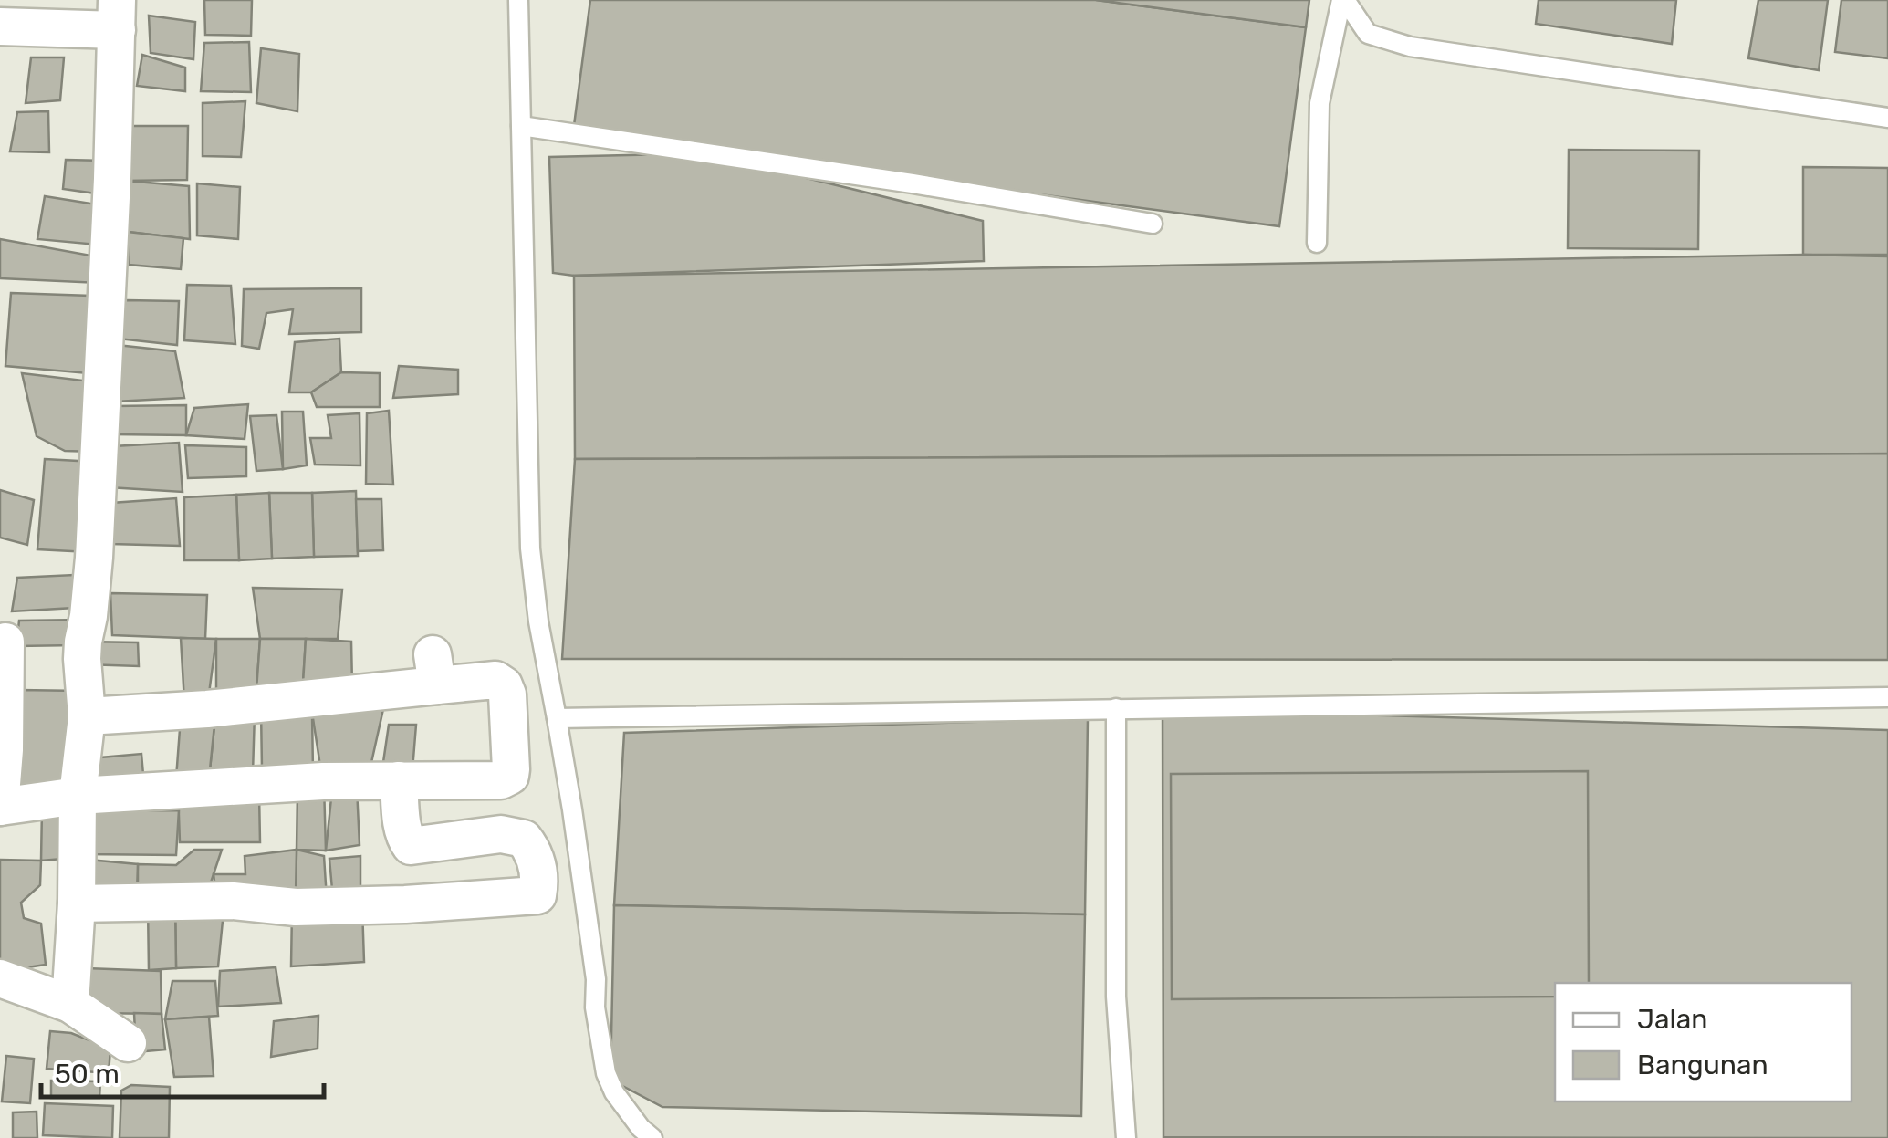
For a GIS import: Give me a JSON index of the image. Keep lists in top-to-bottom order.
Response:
{
  "legend": ["Jalan", "Bangunan"],
  "scale_bar": "50 m"
}
